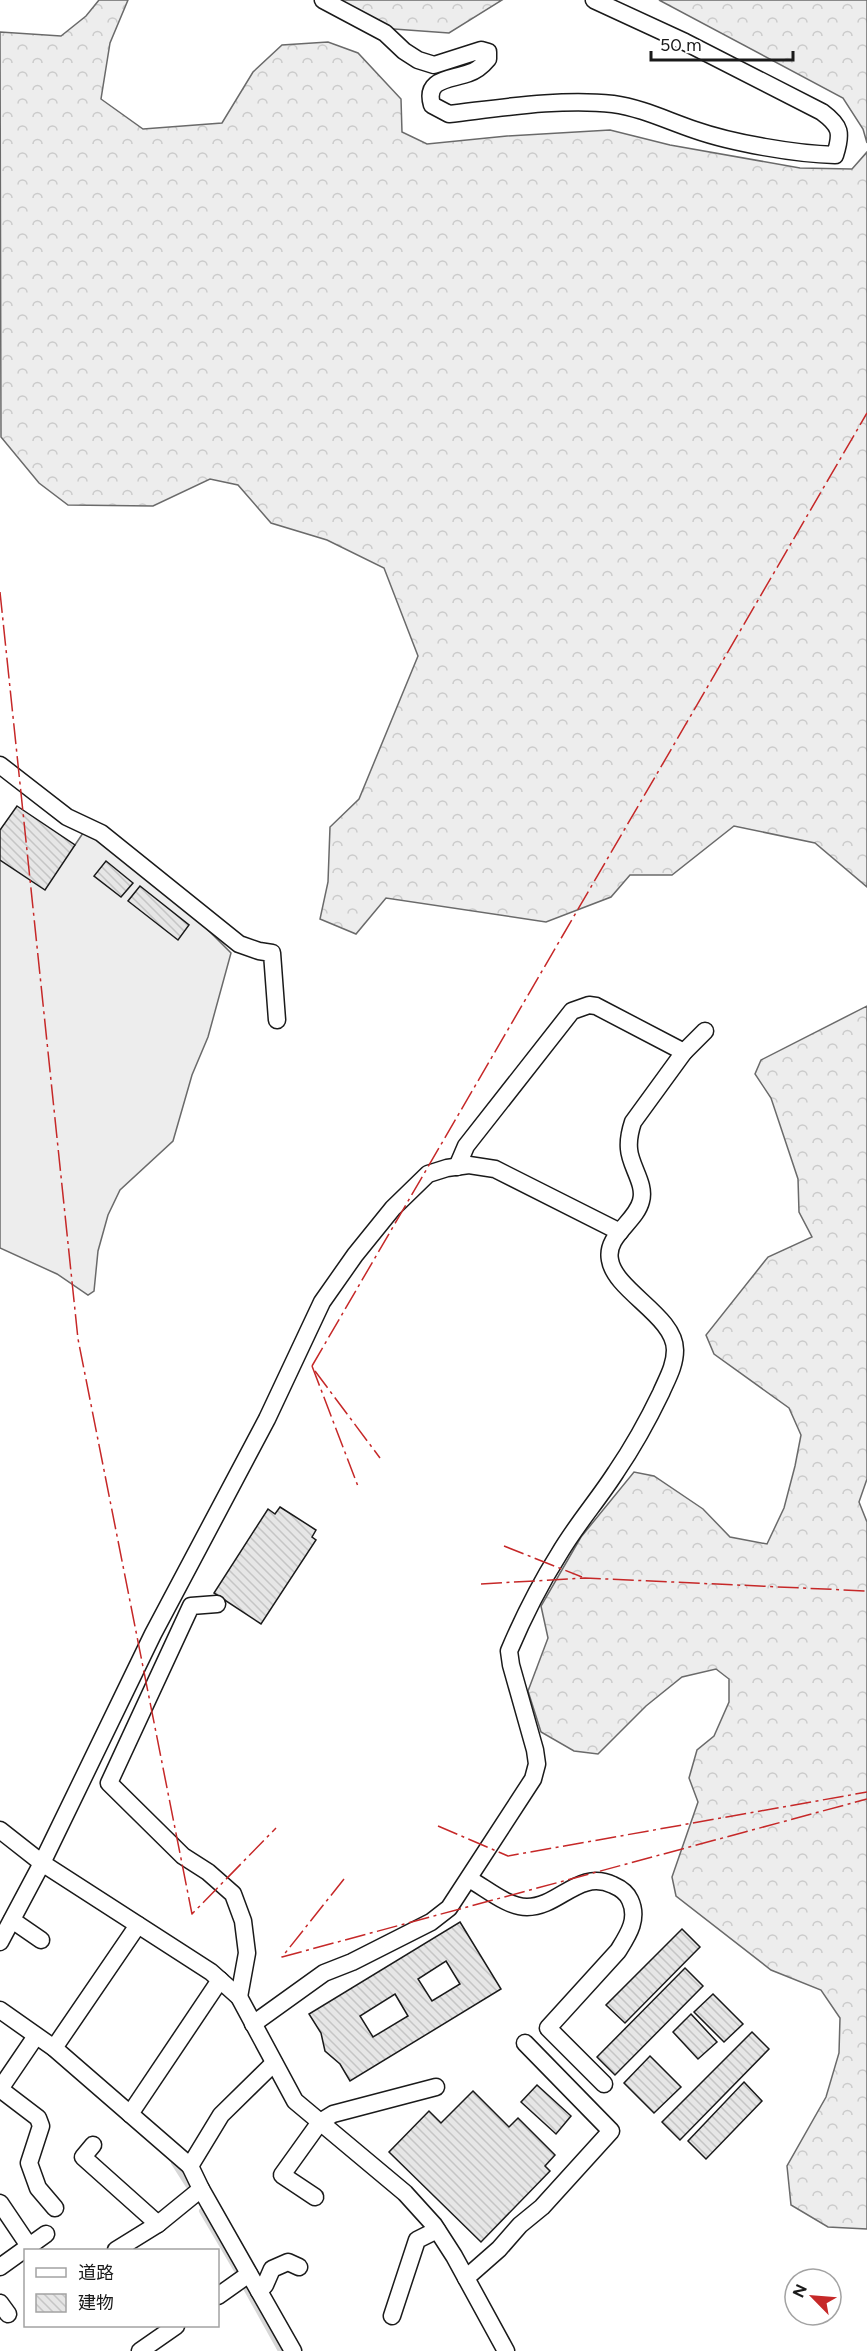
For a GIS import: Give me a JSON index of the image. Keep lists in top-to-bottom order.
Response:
{
  "legend": ["道路", "建物"],
  "scale_bar": "50 m",
  "north": "top left"
}
